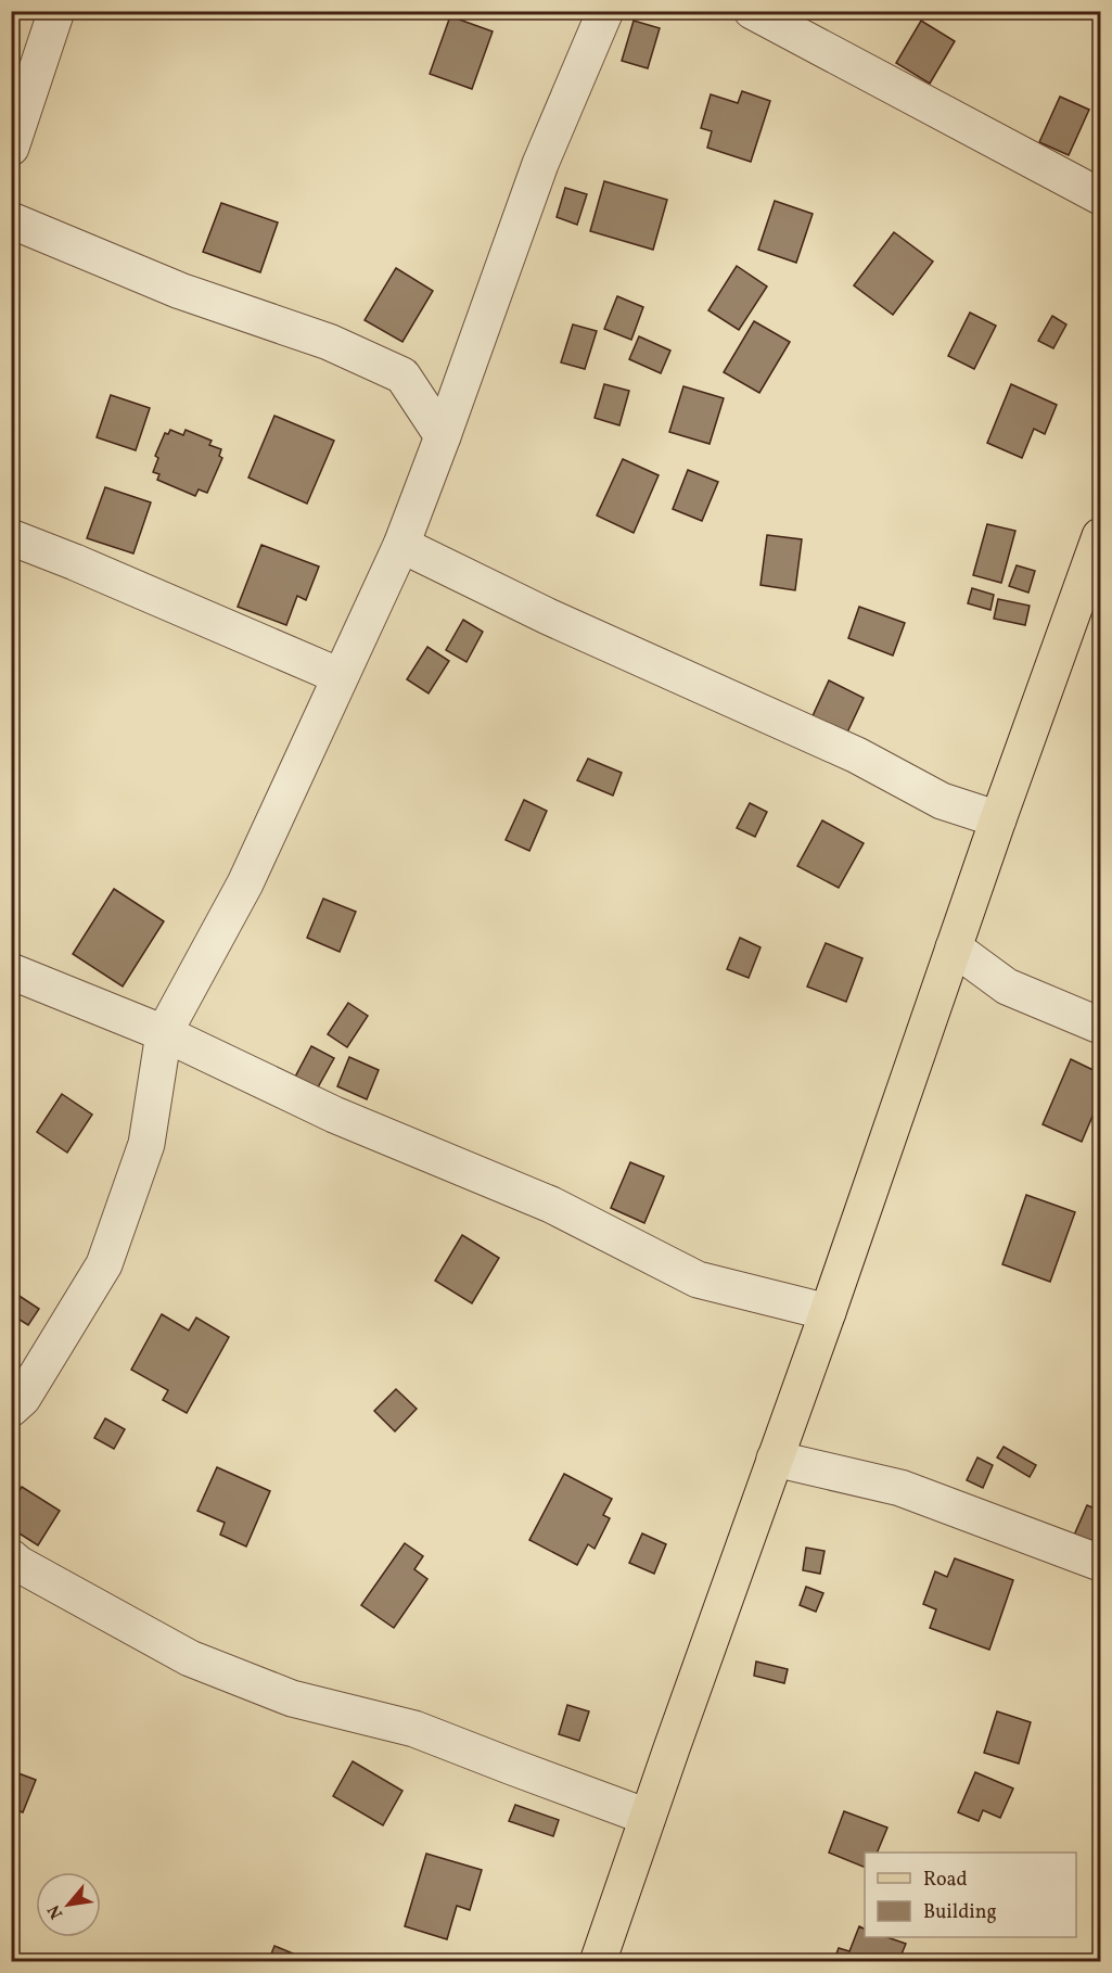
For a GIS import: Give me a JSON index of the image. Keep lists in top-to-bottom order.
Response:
{
  "legend": ["Road", "Building"],
  "north": "bottom left"
}
